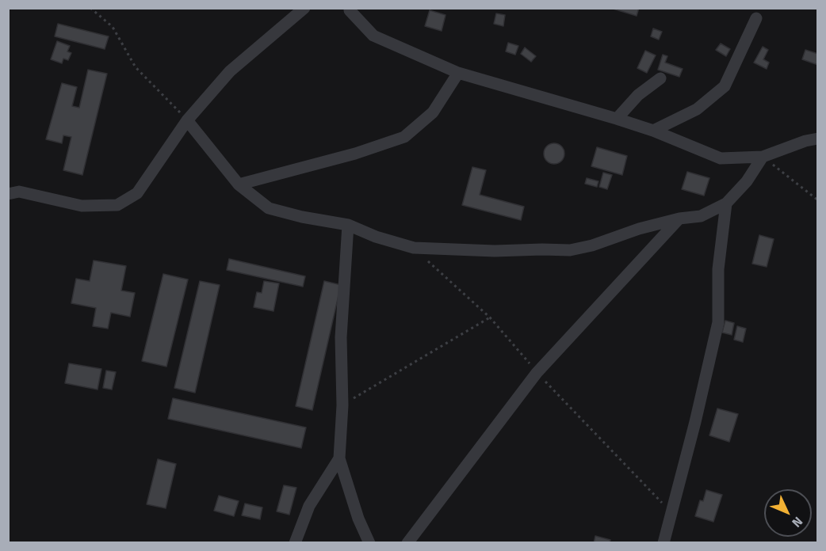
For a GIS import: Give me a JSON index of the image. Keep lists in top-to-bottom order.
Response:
{
  "north": "bottom right"
}
